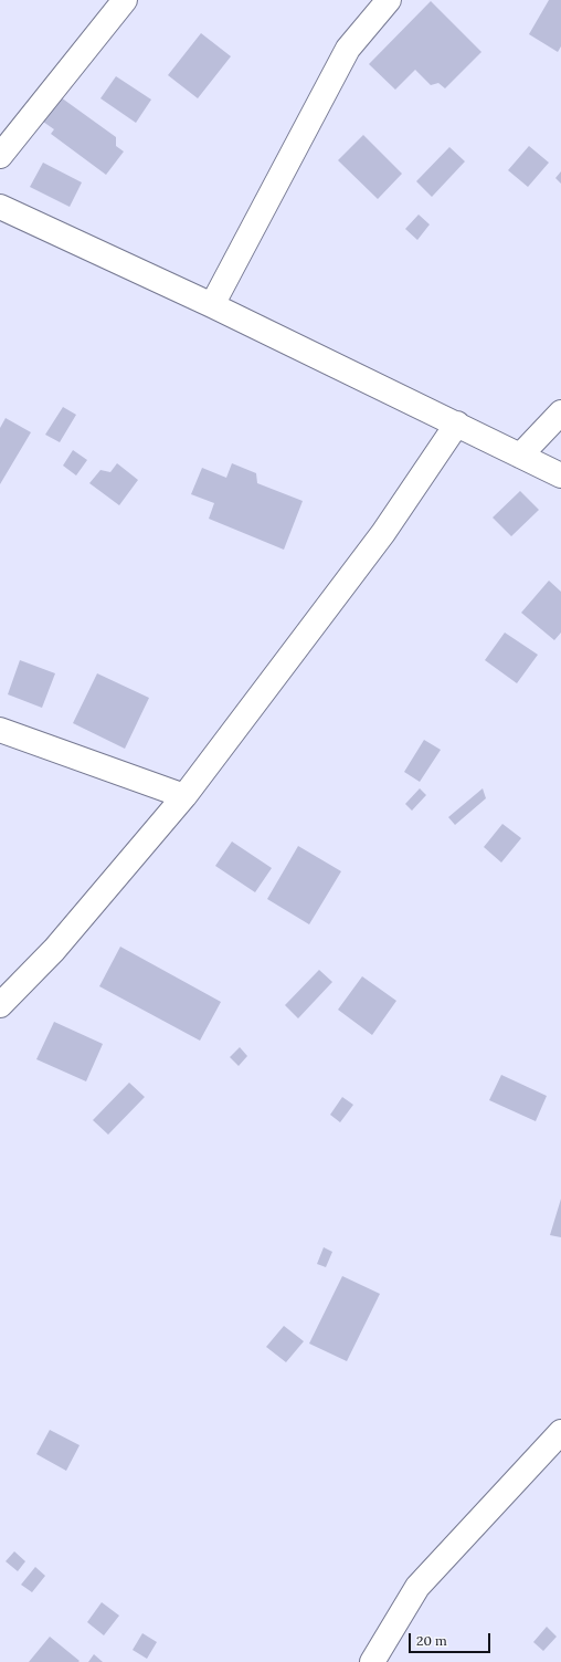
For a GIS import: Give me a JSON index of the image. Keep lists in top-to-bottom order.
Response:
{
  "scale_bar": "20 m"
}
